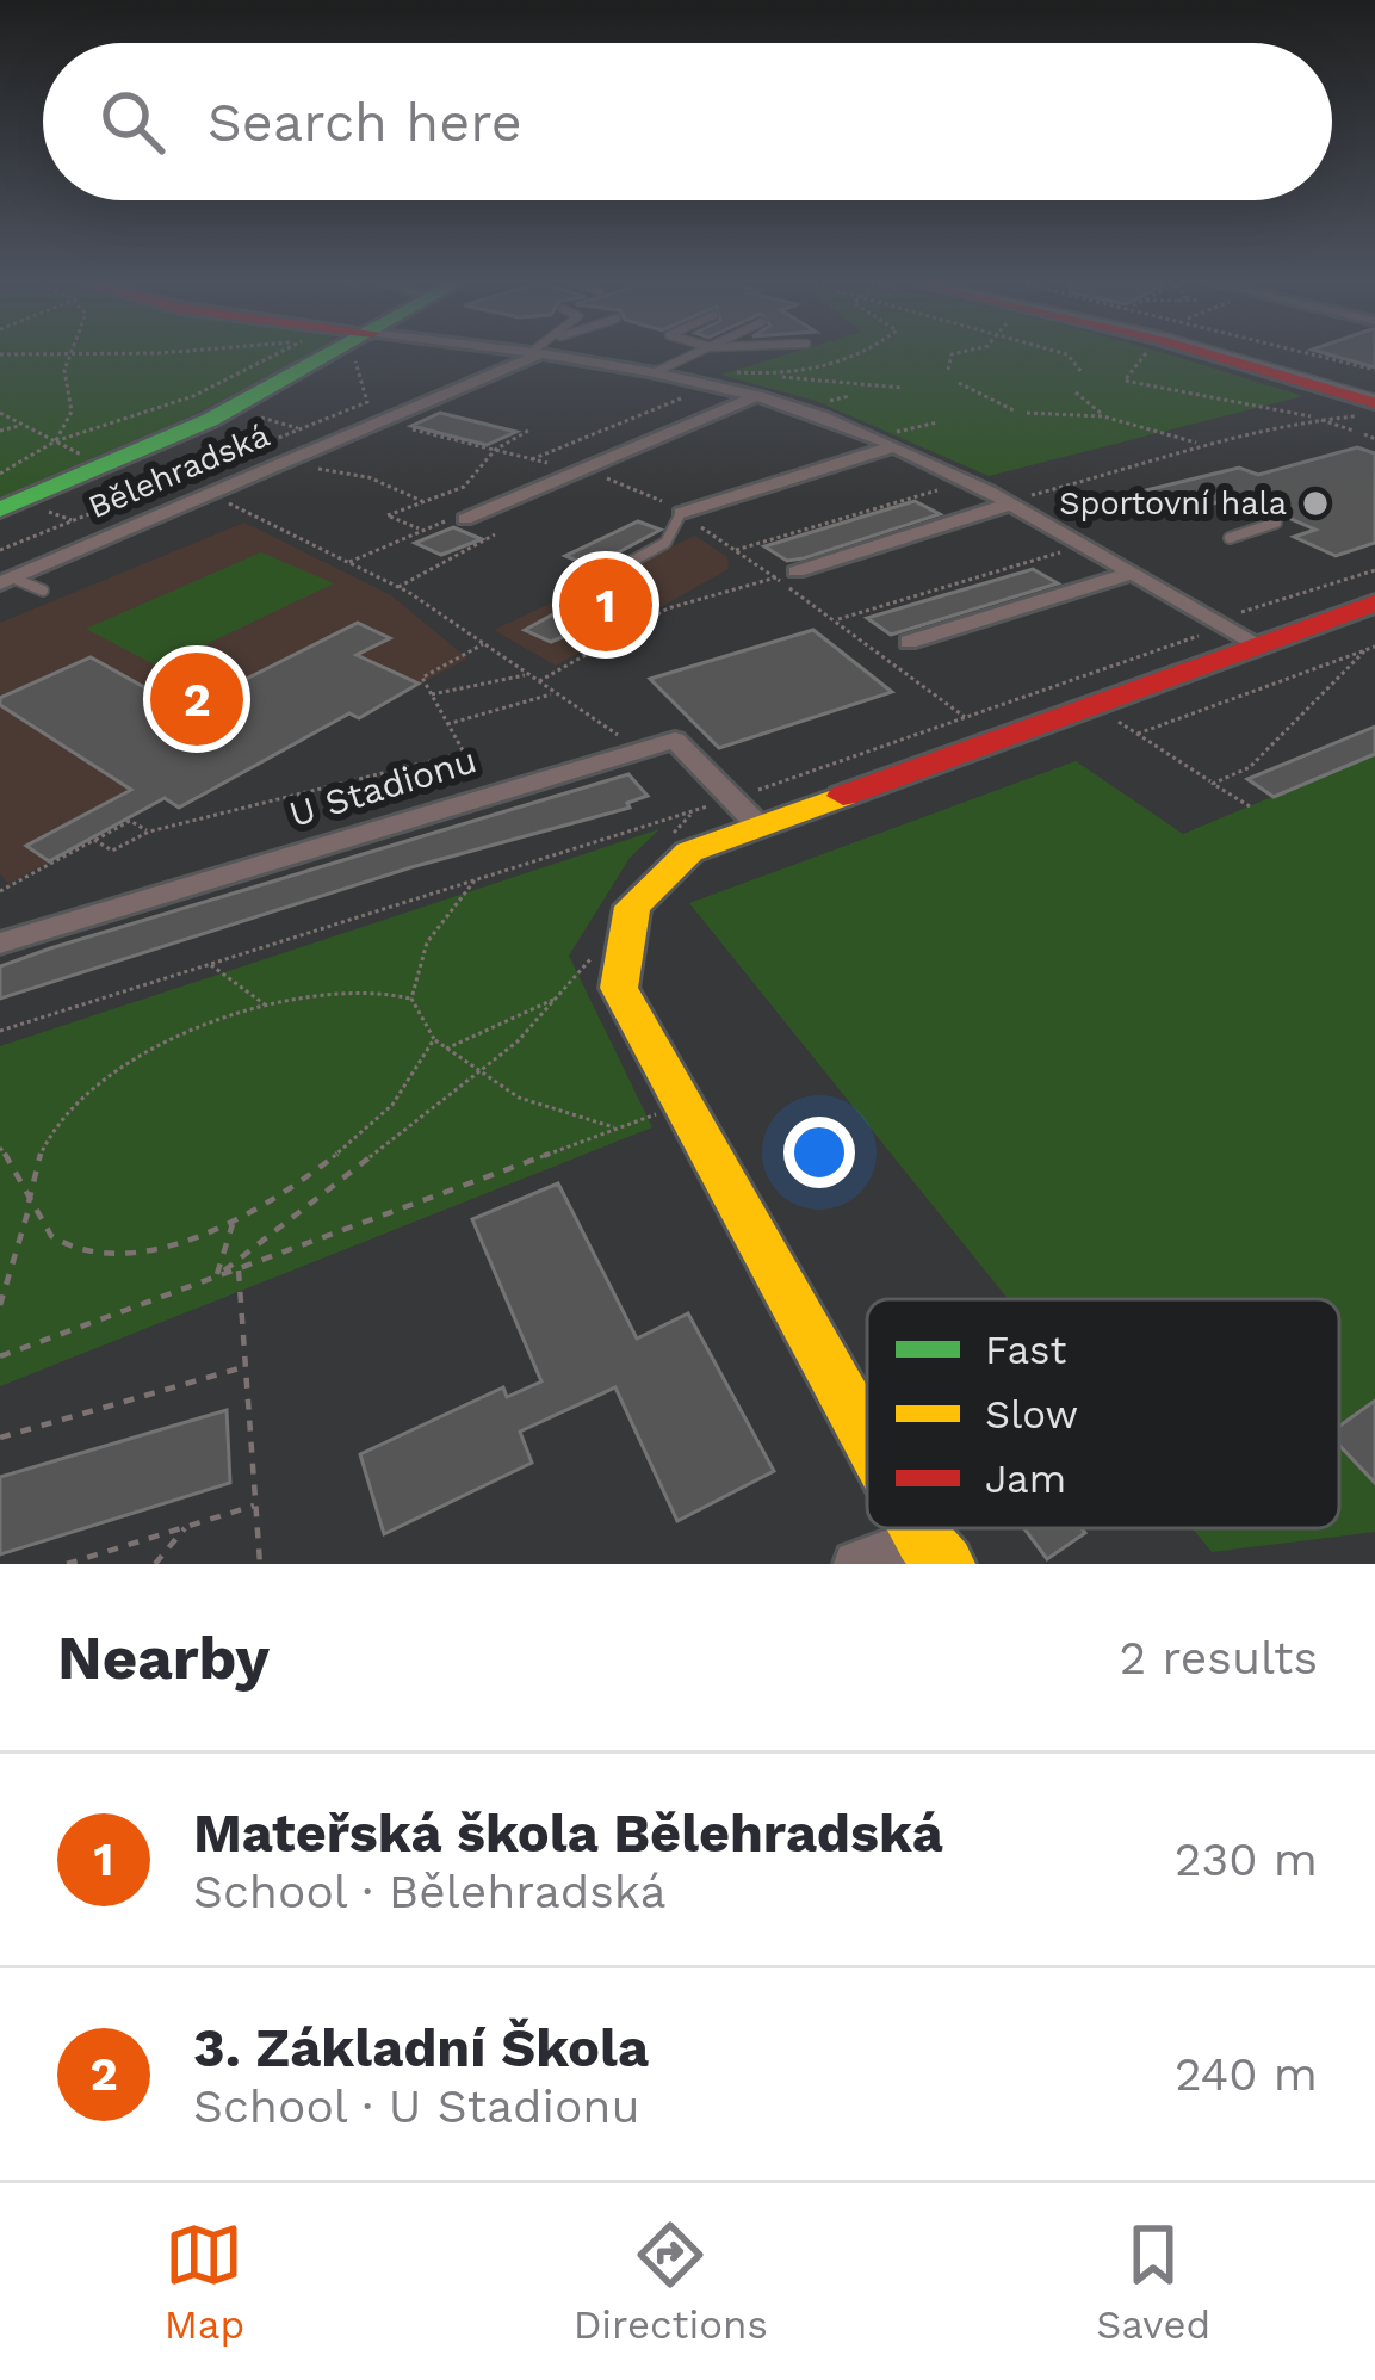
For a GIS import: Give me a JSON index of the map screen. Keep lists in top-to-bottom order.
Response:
{
  "streets": {
    "street": ["Bělehradská", "U Stadionu"]
  },
  "places": ["Sportovní hala"],
  "legend": ["Fast", "Slow", "Jam"],
  "page": {
    "search": "Search here",
    "pins": ["1", "2"],
    "heading": ["Nearby", "2 results"],
    "list": [
      {
        "mark": "1",
        "name": "Mateřská škola Bělehradská",
        "note": "School · Bělehradská",
        "value": "230 m"
      },
      {
        "mark": "2",
        "name": "3. Základní Škola",
        "note": "School · U Stadionu",
        "value": "240 m"
      }
    ],
    "nav": ["Map", "Directions", "Saved"]
  }
}
